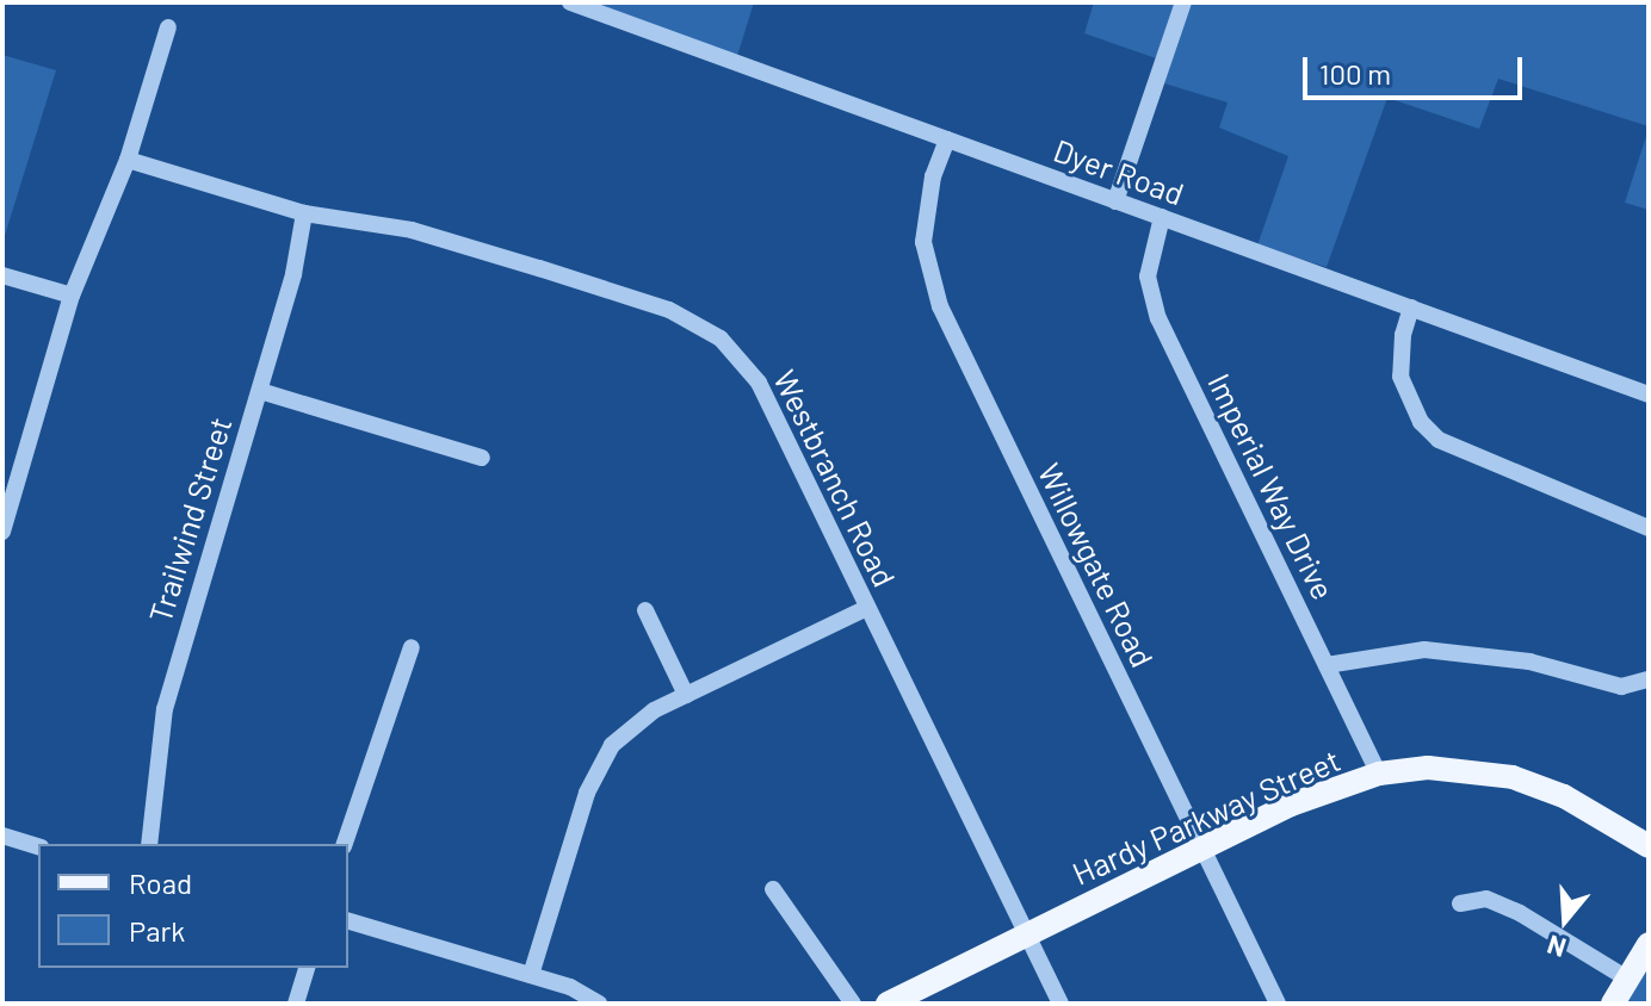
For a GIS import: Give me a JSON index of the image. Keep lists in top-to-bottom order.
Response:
{
  "streets": {
    "main road": ["Hardy Parkway Street"],
    "street": [
      "Dyer Road",
      "Westbranch Road",
      "Imperial Way Drive",
      "Trailwind Street",
      "Willowgate Road"
    ]
  },
  "crossings": [
    ["Dyer Road", "Imperial Way Drive"],
    ["Dyer Road", "Willowgate Road"],
    ["Westbranch Road", "Trailwind Street"],
    ["Westbranch Road", "Hardy Parkway Street"],
    ["Imperial Way Drive", "Hardy Parkway Street"],
    ["Willowgate Road", "Hardy Parkway Street"]
  ],
  "legend": ["Road", "Park"],
  "scale_bar": "100 m",
  "north": "bottom"
}
